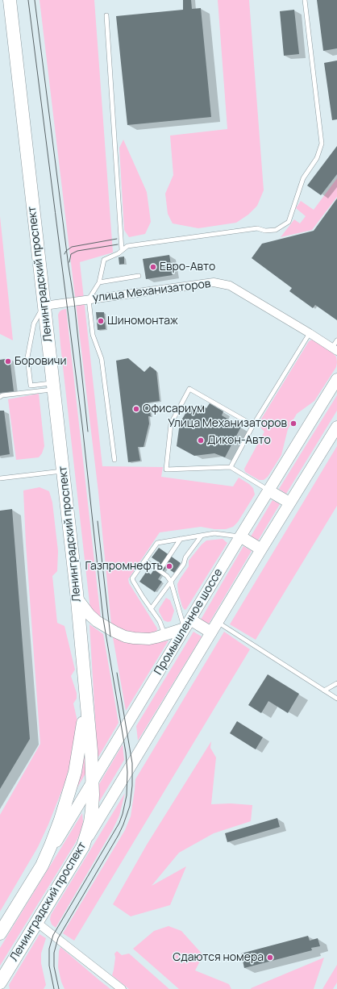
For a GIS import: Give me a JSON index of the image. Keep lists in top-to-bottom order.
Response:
{
  "streets": {
    "main road": ["Ленинградский проспект", "Промышленное шоссе"],
    "street": ["улица Механизаторов"]
  },
  "crossings": [
    ["Ленинградский проспект", "улица Механизаторов"],
    ["Ленинградский проспект", "Промышленное шоссе"]
  ],
  "places": [
    "Евро-Авто",
    "Шиномонтаж",
    "Боровичи",
    "Офисариум",
    "Улица Механизаторов",
    "Дикон-Авто",
    "Газпромнефть",
    "Сдаются номера"
  ]
}
